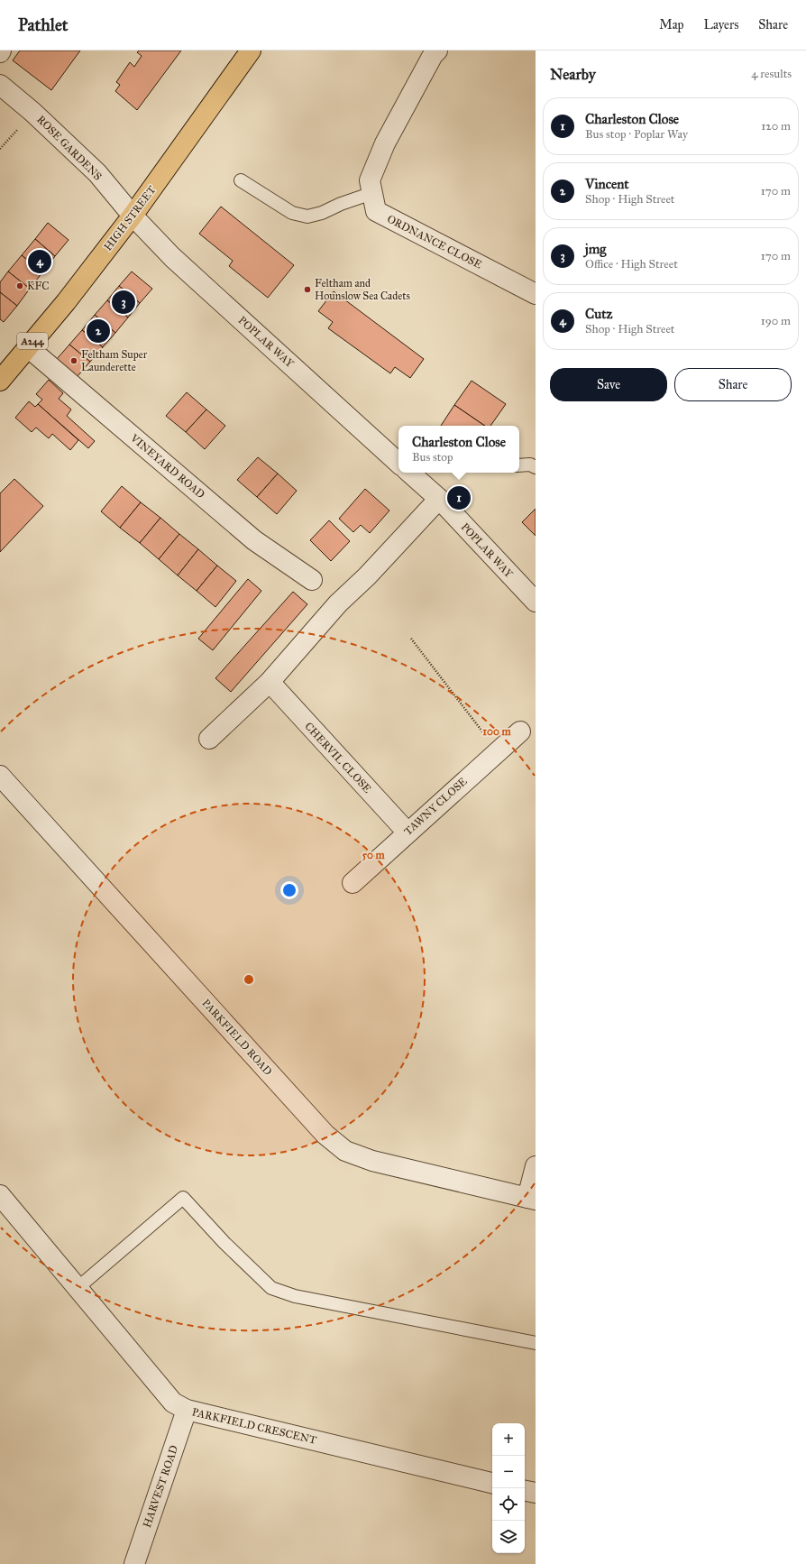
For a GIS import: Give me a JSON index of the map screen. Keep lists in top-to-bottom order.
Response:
{
  "streets": {
    "main road": ["HIGH STREET", "A244"],
    "street": [
      "ROSE GARDENS",
      "ORDNANCE CLOSE",
      "POPLAR WAY",
      "VINEYARD ROAD",
      "CHERVIL CLOSE",
      "TAWNY CLOSE",
      "PARKFIELD ROAD",
      "PARKFIELD CRESCENT",
      "HARVEST ROAD"
    ]
  },
  "crossings": [
    ["ROSE GARDENS", "HIGH STREET"],
    ["ROSE GARDENS", "POPLAR WAY"],
    ["HIGH STREET", "POPLAR WAY"],
    ["HIGH STREET", "VINEYARD ROAD"],
    ["CHERVIL CLOSE", "TAWNY CLOSE"],
    ["PARKFIELD CRESCENT", "HARVEST ROAD"]
  ],
  "places": ["KFC", "Feltham and Hounslow Sea Cadets", "Feltham Super Launderette"],
  "page": {
    "header": "Pathlet",
    "nav": ["Map", "Layers", "Share"],
    "heading": ["Nearby", "4 results"],
    "list": [
      {
        "mark": "1",
        "name": "Charleston Close",
        "note": "Bus stop · Poplar Way",
        "value": "120 m"
      },
      {
        "mark": "2",
        "name": "Vincent",
        "note": "Shop · High Street",
        "value": "170 m"
      },
      {
        "mark": "3",
        "name": "jmg",
        "note": "Office · High Street",
        "value": "170 m"
      },
      {
        "mark": "4",
        "name": "Cutz",
        "note": "Shop · High Street",
        "value": "190 m"
      }
    ],
    "pins": [
      "4",
      "3",
      "2",
      "1"
    ],
    "buttons": ["Save", "Share"],
    "popup": ["Charleston Close", "Bus stop"],
    "map_buttons": ["+", "−"]
  },
  "rings": ["100 m", "50 m"]
}
